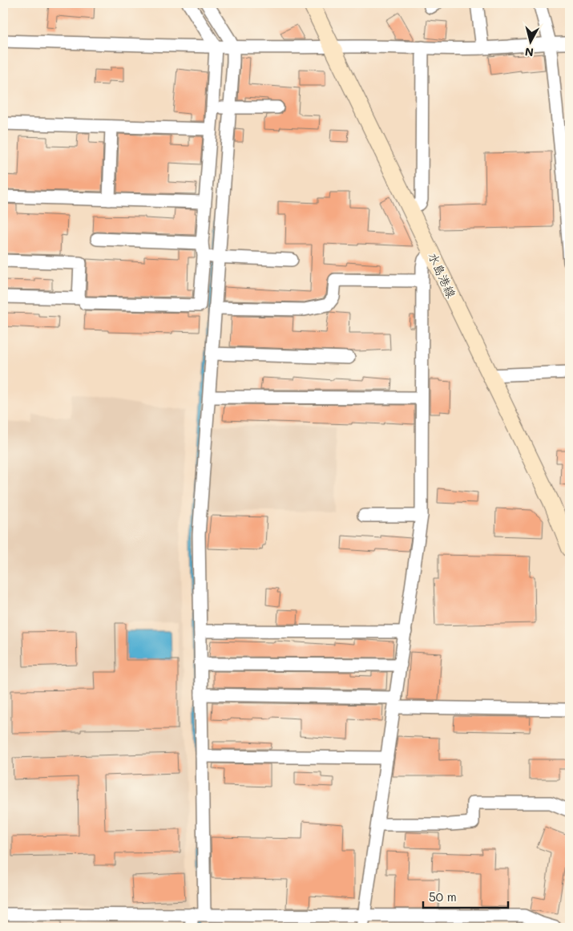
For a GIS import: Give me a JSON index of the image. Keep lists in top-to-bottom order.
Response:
{
  "streets": {
    "main road": ["水島港線"]
  },
  "scale_bar": "50 m",
  "north": "bottom"
}
